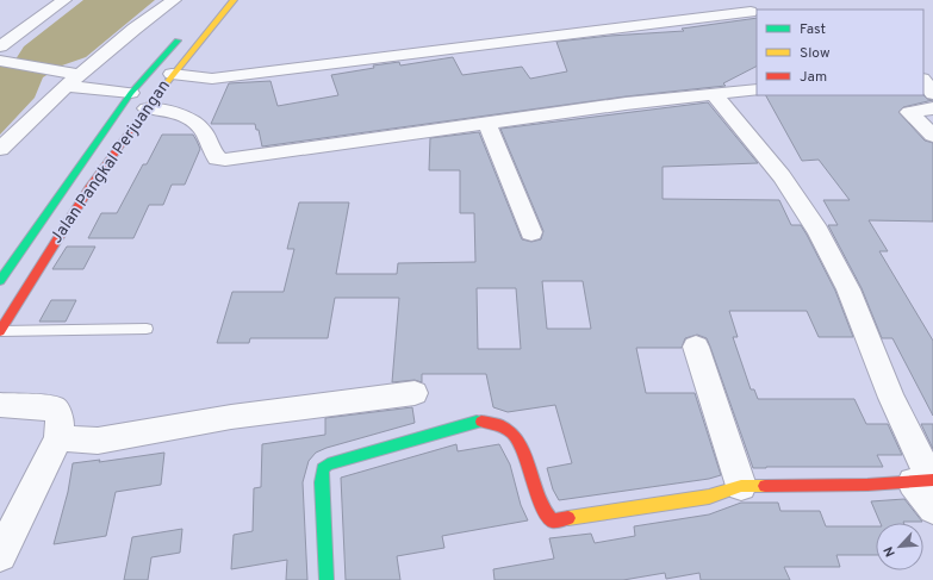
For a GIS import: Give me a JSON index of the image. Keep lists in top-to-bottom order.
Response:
{
  "streets": {
    "main road": ["Jalan Pangkal Perjuangan"]
  },
  "legend": ["Fast", "Slow", "Jam"],
  "north": "bottom left"
}
